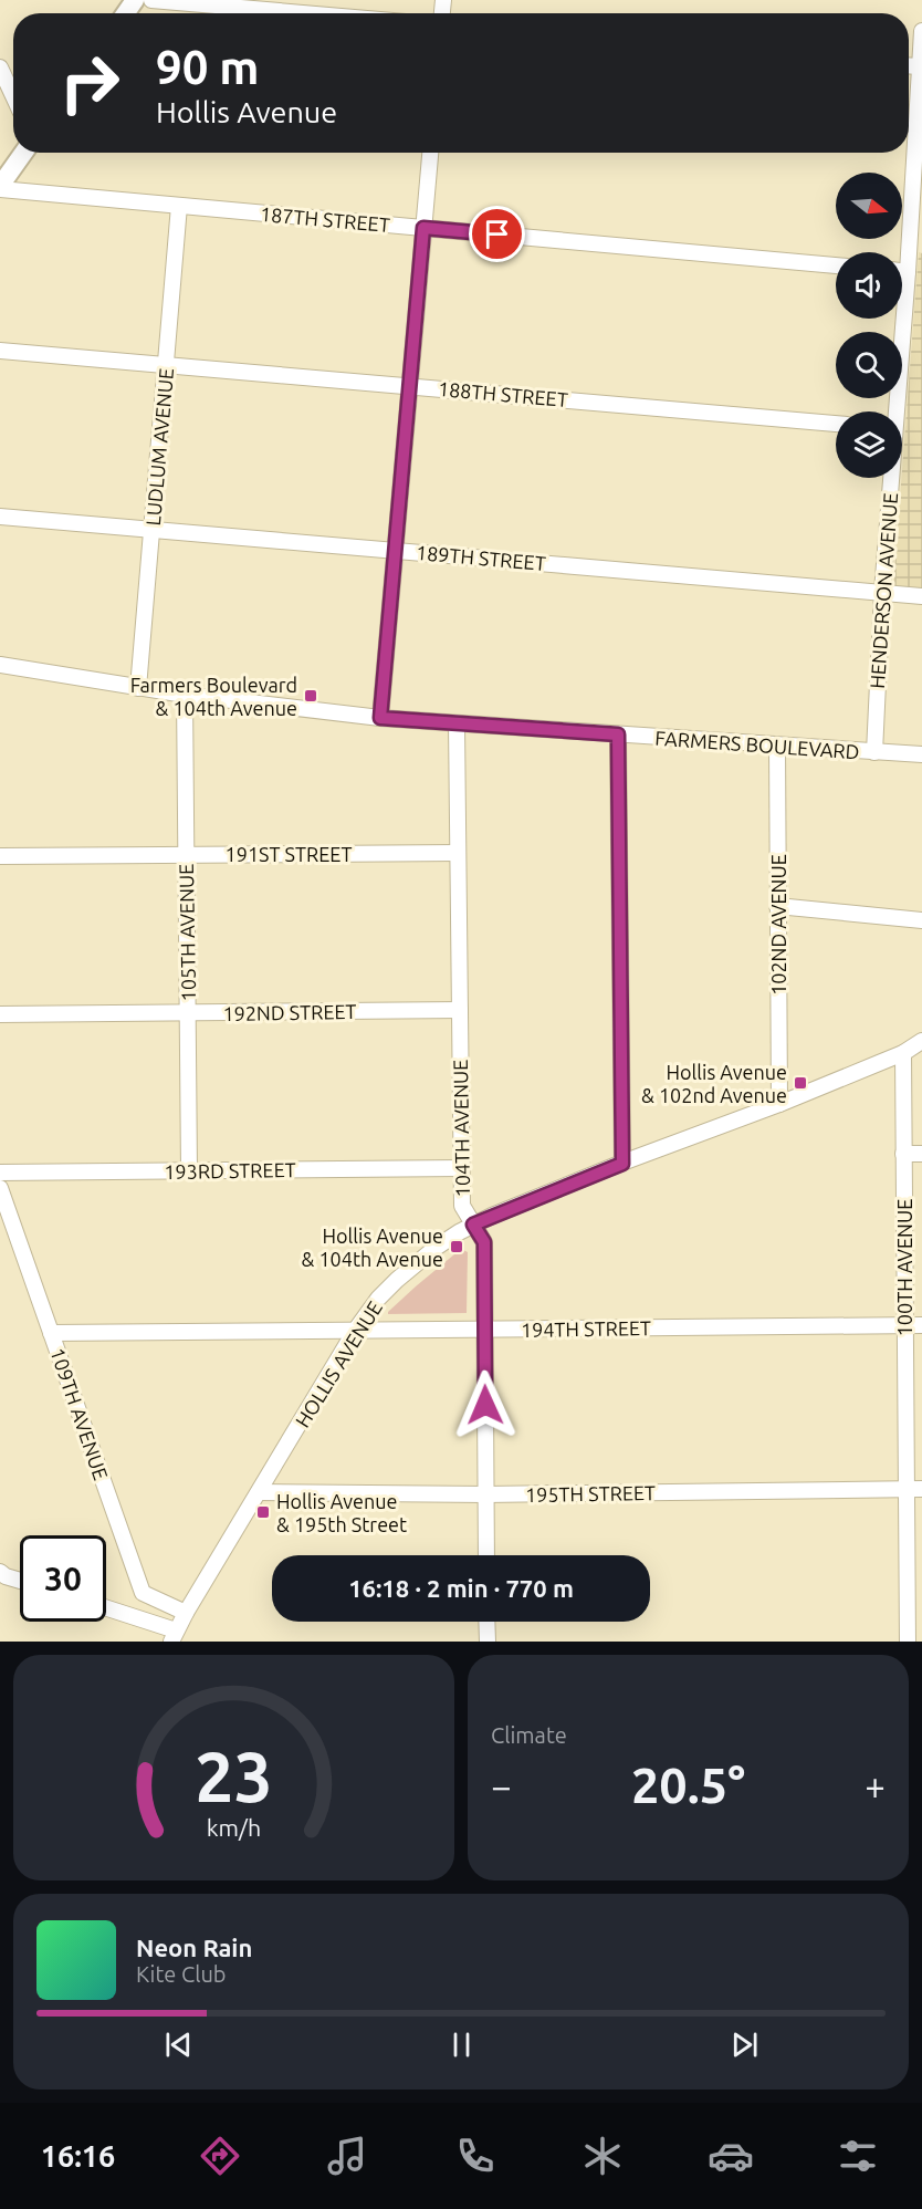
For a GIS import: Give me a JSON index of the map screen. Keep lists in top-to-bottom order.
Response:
{
  "streets": {
    "street": [
      "187TH STREET",
      "188TH STREET",
      "LUDLUM AVENUE",
      "189TH STREET",
      "HENDERSON AVENUE",
      "FARMERS BOULEVARD",
      "191ST STREET",
      "102ND AVENUE",
      "105TH AVENUE",
      "192ND STREET",
      "104TH AVENUE",
      "193RD STREET",
      "100TH AVENUE",
      "194TH STREET",
      "HOLLIS AVENUE",
      "109TH AVENUE",
      "195TH STREET"
    ]
  },
  "crossings": [
    ["187TH STREET", "LUDLUM AVENUE"],
    ["188TH STREET", "LUDLUM AVENUE"],
    ["LUDLUM AVENUE", "189TH STREET"],
    ["LUDLUM AVENUE", "FARMERS BOULEVARD"],
    ["189TH STREET", "HENDERSON AVENUE"],
    ["HENDERSON AVENUE", "FARMERS BOULEVARD"],
    ["FARMERS BOULEVARD", "102ND AVENUE"],
    ["FARMERS BOULEVARD", "105TH AVENUE"],
    ["FARMERS BOULEVARD", "104TH AVENUE"],
    ["191ST STREET", "105TH AVENUE"],
    ["191ST STREET", "104TH AVENUE"],
    ["102ND AVENUE", "HOLLIS AVENUE"],
    ["105TH AVENUE", "192ND STREET"],
    ["105TH AVENUE", "193RD STREET"],
    ["192ND STREET", "104TH AVENUE"],
    ["104TH AVENUE", "193RD STREET"],
    ["104TH AVENUE", "194TH STREET"],
    ["104TH AVENUE", "HOLLIS AVENUE"],
    ["104TH AVENUE", "195TH STREET"],
    ["100TH AVENUE", "194TH STREET"],
    ["100TH AVENUE", "HOLLIS AVENUE"],
    ["100TH AVENUE", "195TH STREET"],
    ["194TH STREET", "HOLLIS AVENUE"],
    ["194TH STREET", "109TH AVENUE"],
    ["HOLLIS AVENUE", "109TH AVENUE"],
    ["HOLLIS AVENUE", "195TH STREET"]
  ],
  "places": {
    "transit": [
      "Farmers Boulevard & 104th Avenue",
      "Hollis Avenue & 102nd Avenue",
      "Hollis Avenue & 104th Avenue",
      "Hollis Avenue & 195th Street"
    ]
  },
  "north": "right",
  "page": {
    "turn": ["90 m", "Hollis Avenue"],
    "limit": "30",
    "trip": "16:18 · 2 min · 770 m",
    "tile": "Climate",
    "heat": ["−", "20.5°", "+"],
    "song": ["Neon Rain", "Kite Club"],
    "tabs": "16:16",
    "gauge": ["23", "km/h"]
  }
}
